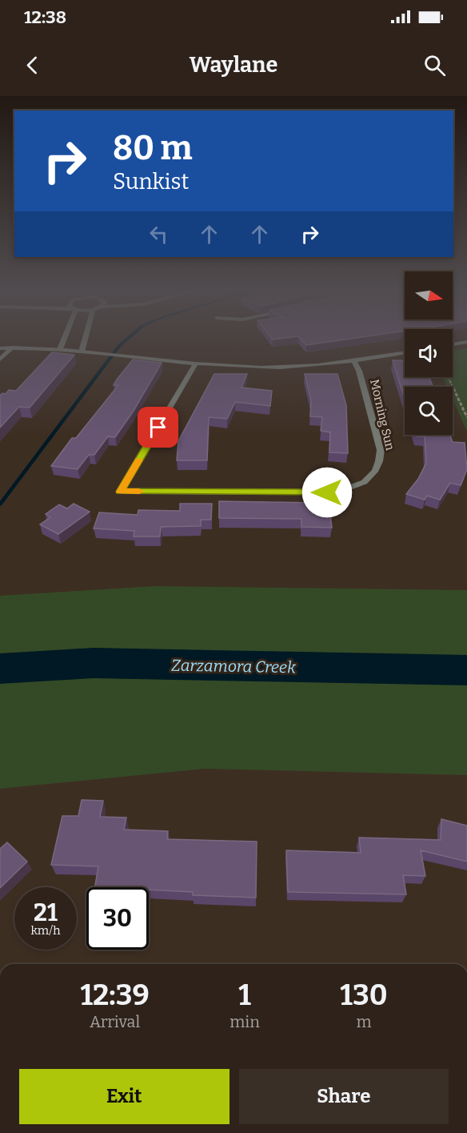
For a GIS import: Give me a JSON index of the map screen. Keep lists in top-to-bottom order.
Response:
{
  "streets": {
    "street": ["Morning Sun"]
  },
  "water": ["Zarzamora Creek"],
  "north": "right",
  "page": {
    "status": "12:38",
    "header": "Waylane",
    "turn": ["80 m", "Sunkist"],
    "speed": "21 km/h",
    "limit": "30",
    "eta": [
      "12:39",
      "Arrival",
      "1",
      "min",
      "130",
      "m"
    ],
    "buttons": ["Exit", "Share"]
  }
}
